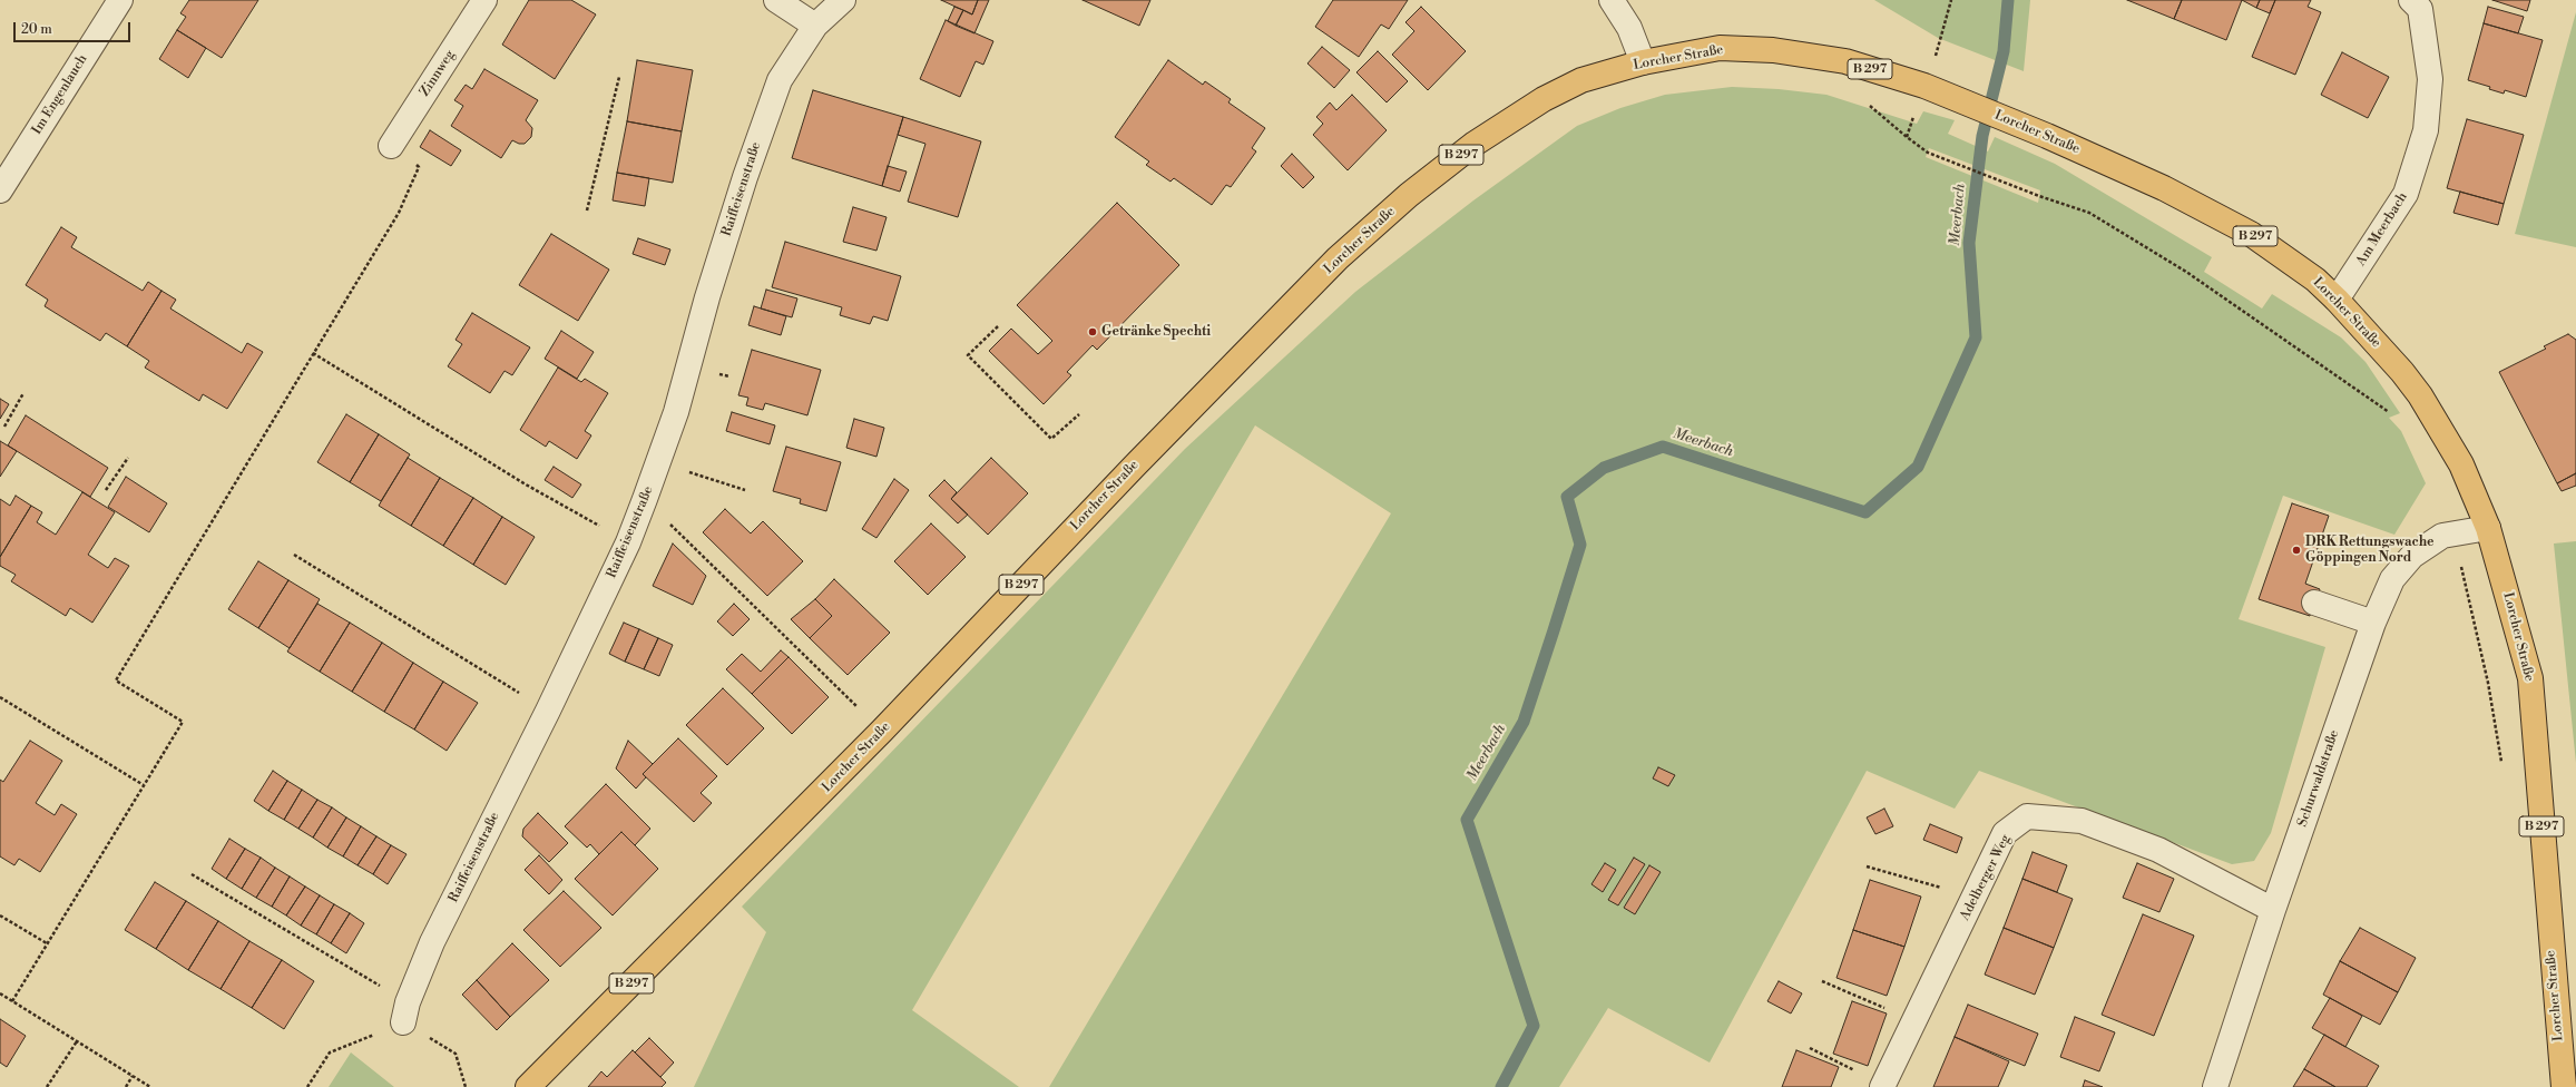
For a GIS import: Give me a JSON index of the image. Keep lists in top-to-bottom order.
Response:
{
  "streets": {
    "main road": ["Lorcher Straße", "B 297"],
    "street": [
      "Zinnweg",
      "Im Engenlauch",
      "Raiffeisenstraße",
      "Am Meerbach",
      "Schurwaldstraße",
      "Adelberger Weg"
    ]
  },
  "crossings": [
    ["Lorcher Straße", "Am Meerbach"],
    ["Lorcher Straße", "Schurwaldstraße"],
    ["Schurwaldstraße", "Adelberger Weg"]
  ],
  "water": ["Meerbach"],
  "places": ["Getränke Spechti", "DRK Rettungswache Göppingen Nord"],
  "scale_bar": "20 m"
}
